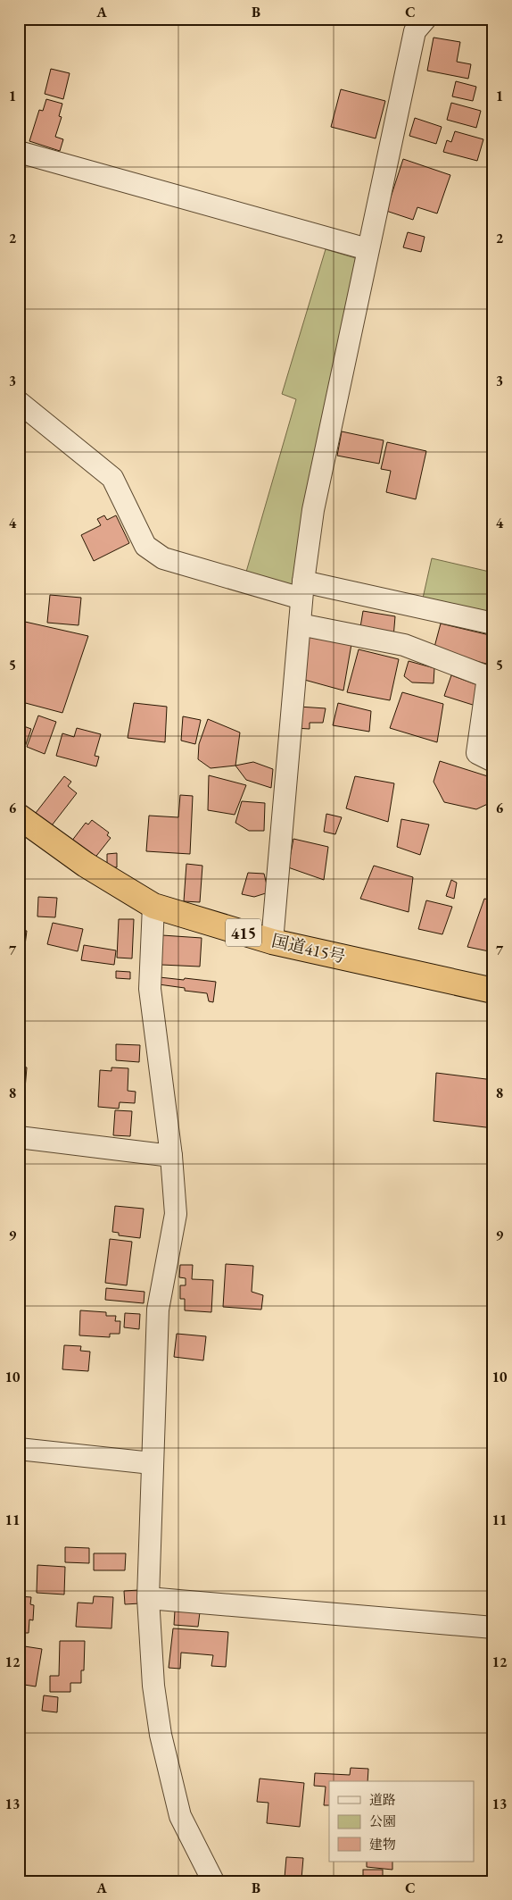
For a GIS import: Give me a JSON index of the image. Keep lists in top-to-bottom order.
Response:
{
  "streets": {
    "highway": ["415", "国道415号"]
  },
  "legend": ["道路", "公園", "建物"],
  "grid": {
    "columns": ["A", "B", "C"],
    "rows": [
      "1",
      "2",
      "3",
      "4",
      "5",
      "6",
      "7",
      "8",
      "9",
      "10",
      "11",
      "12",
      "13"
    ]
  }
}
